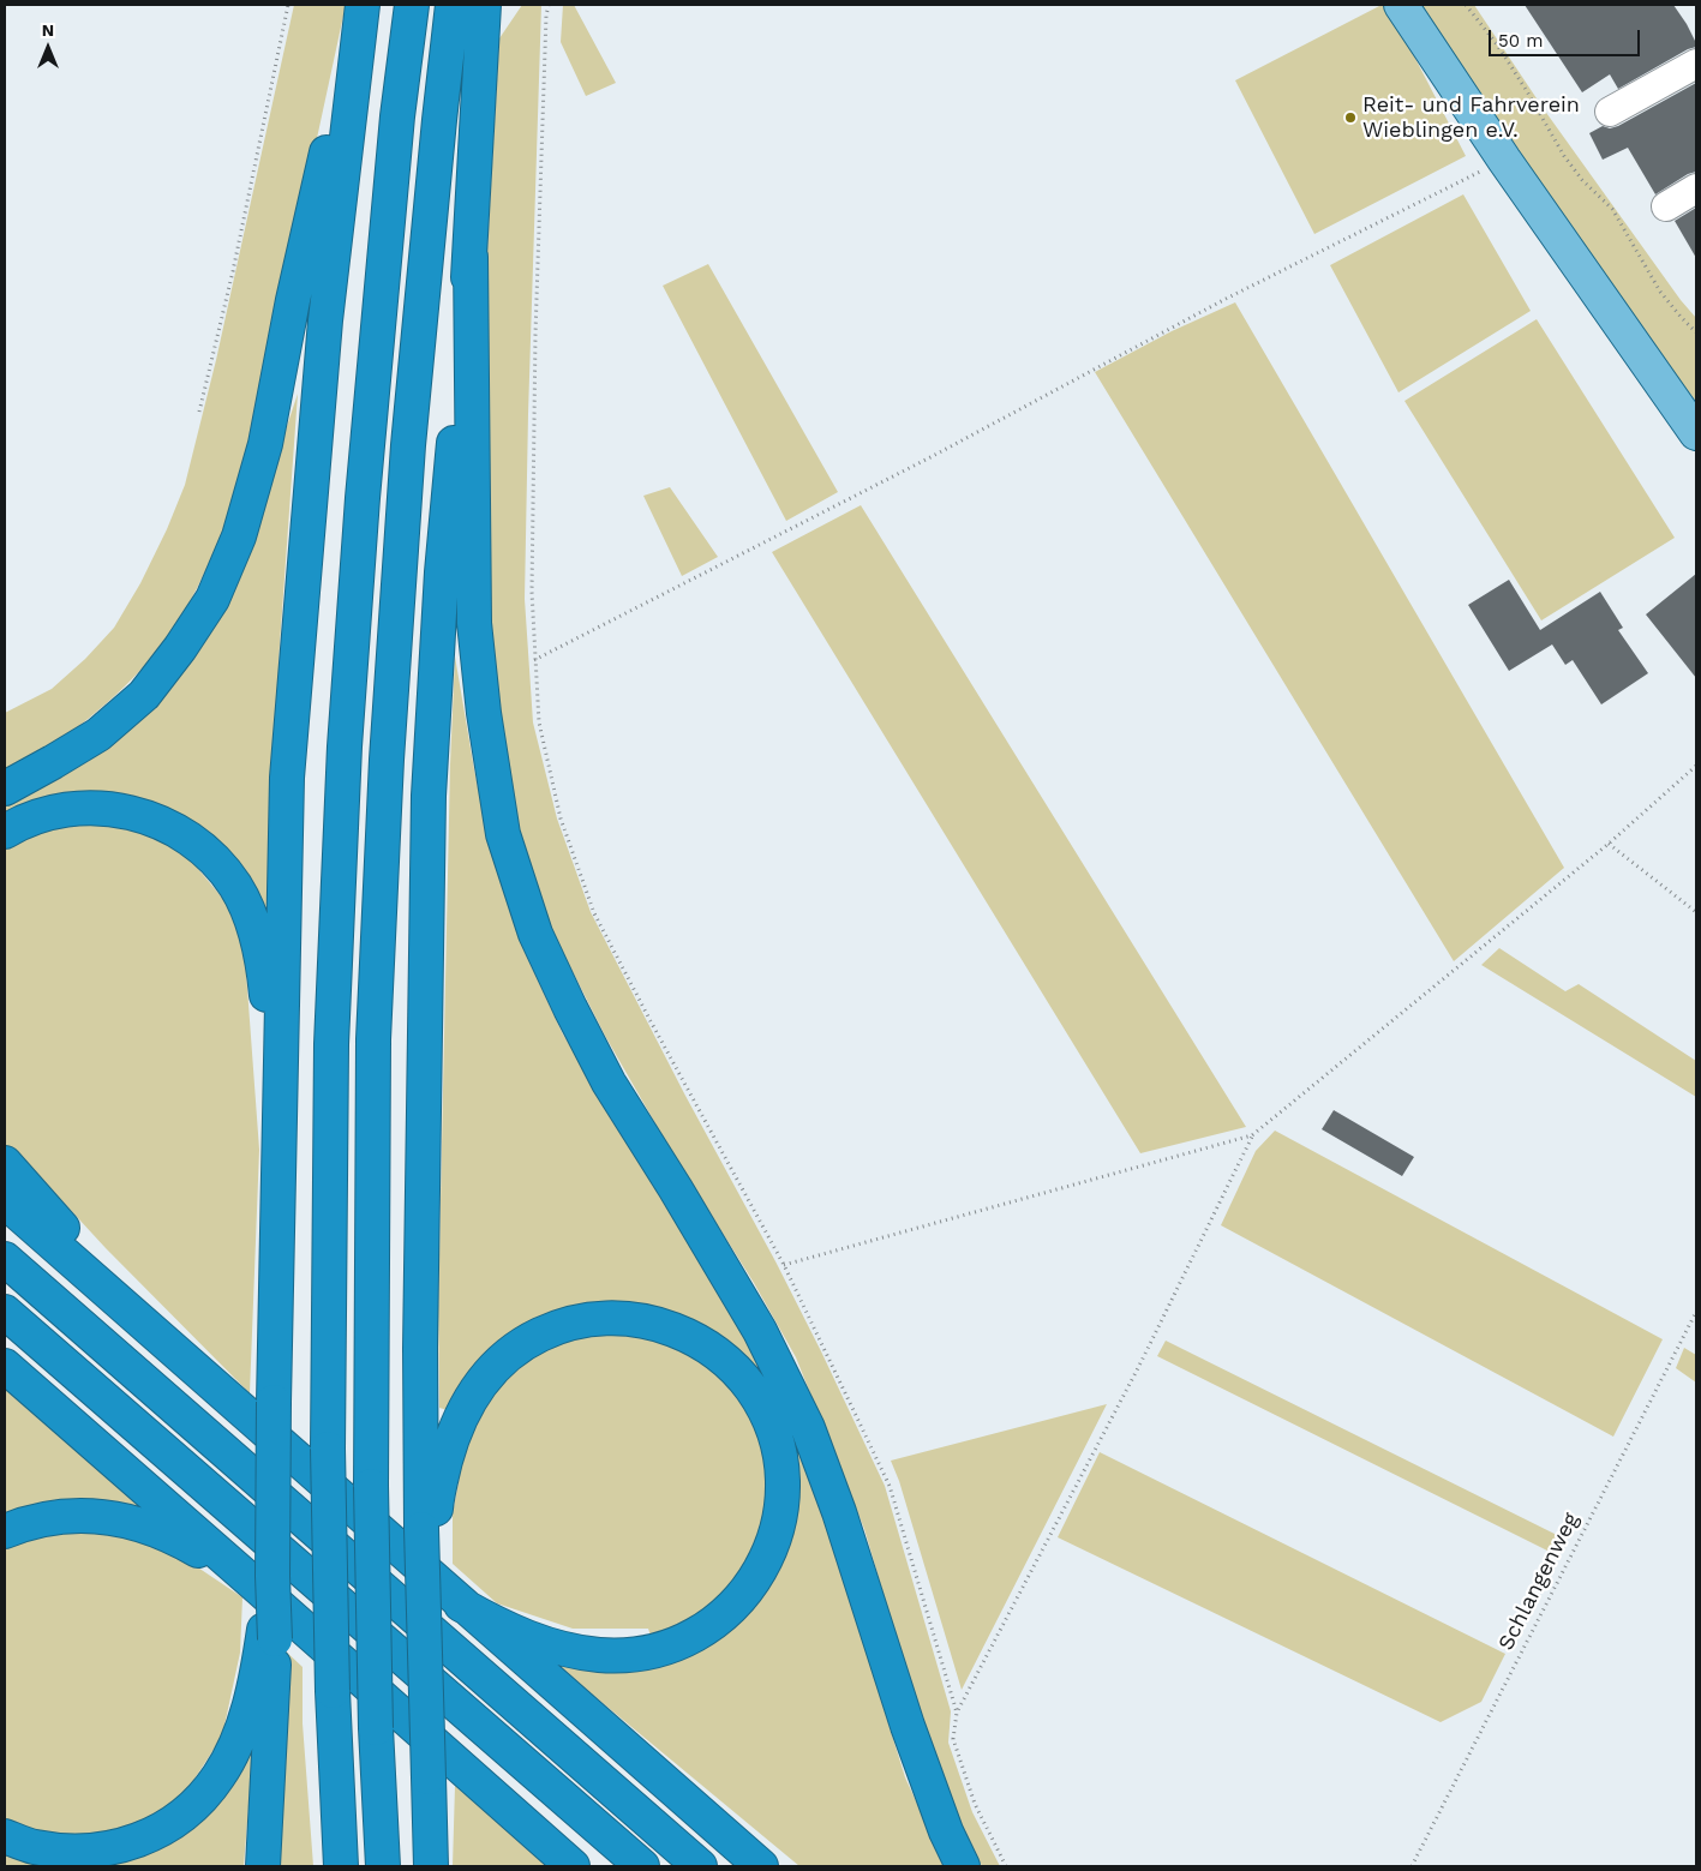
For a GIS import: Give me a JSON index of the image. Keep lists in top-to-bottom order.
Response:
{
  "streets": {
    "path": ["Schlangenweg"]
  },
  "places": ["Reit- und Fahrverein Wieblingen e.V."],
  "scale_bar": "50 m",
  "north": "top"
}
